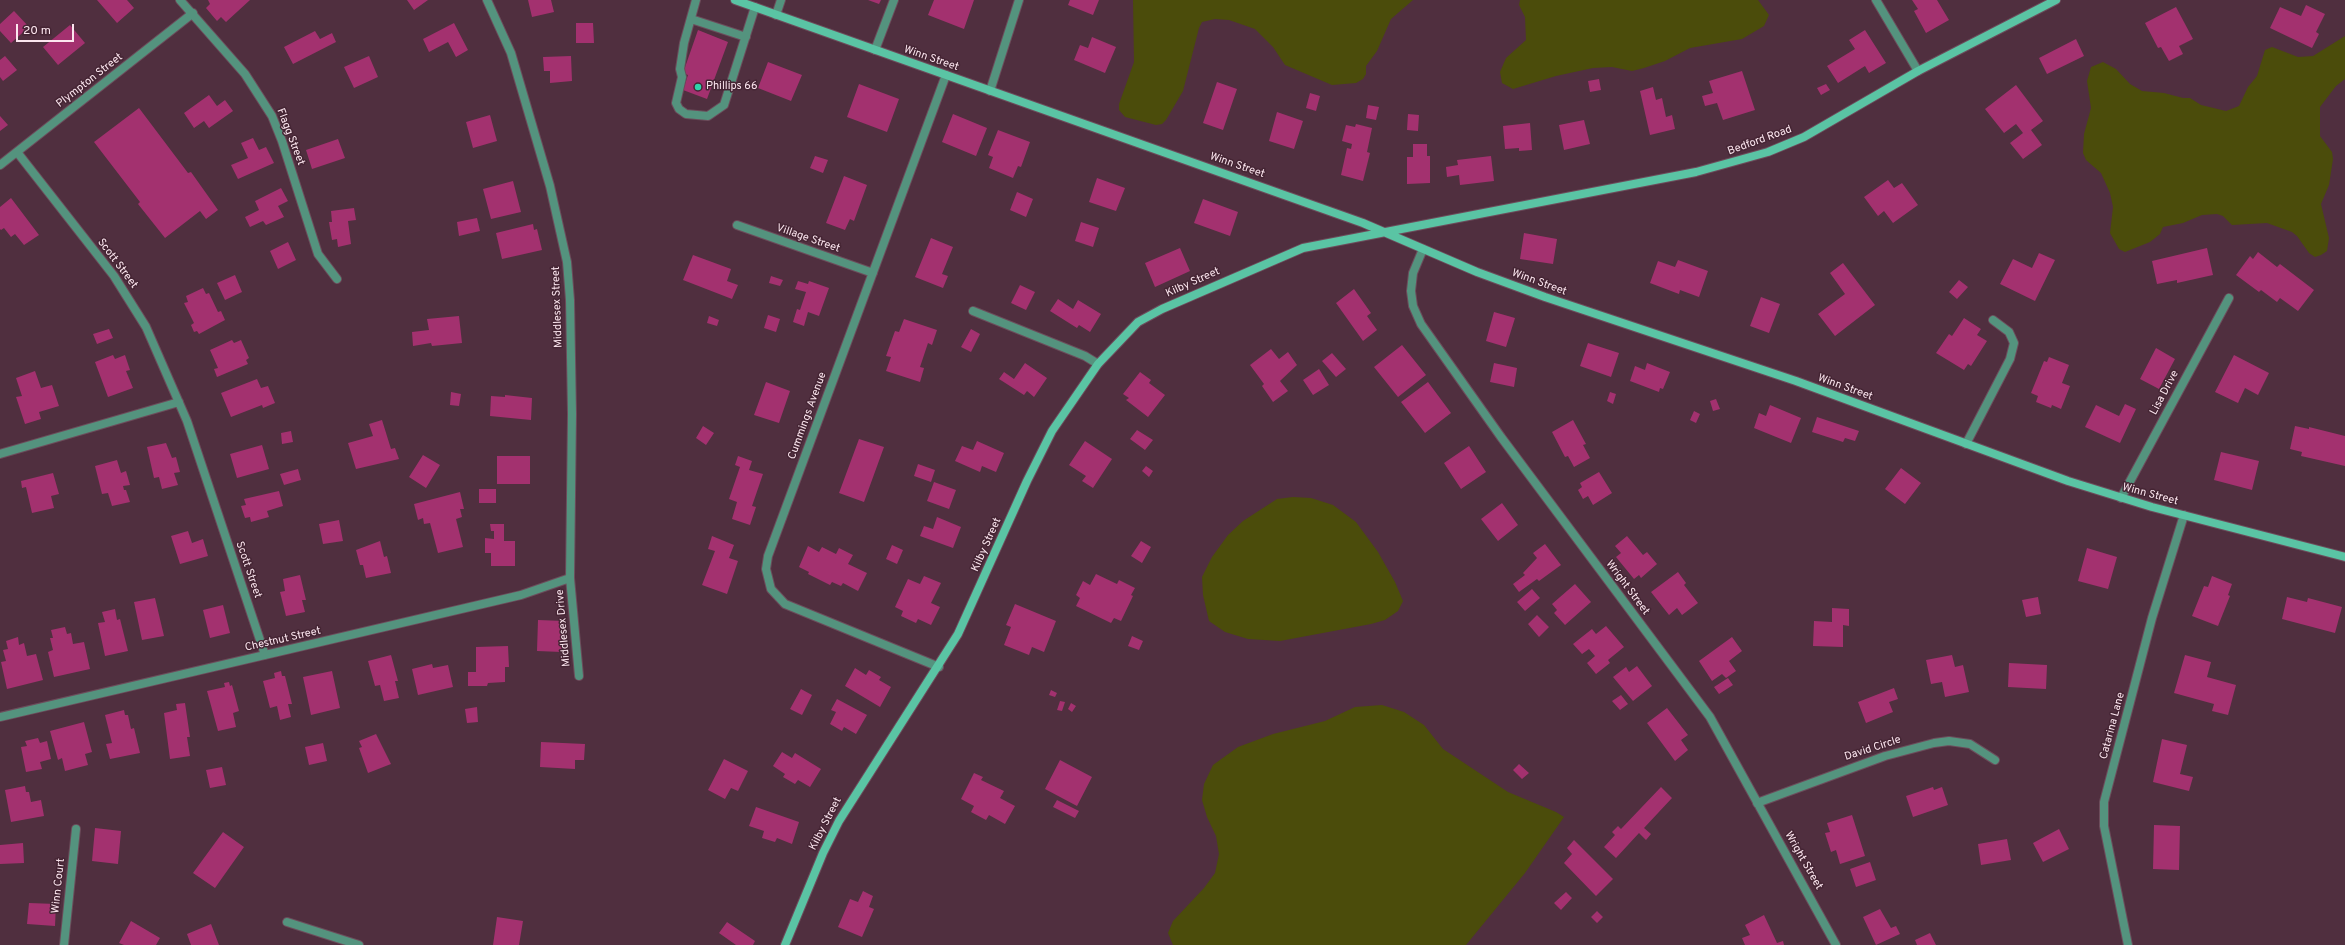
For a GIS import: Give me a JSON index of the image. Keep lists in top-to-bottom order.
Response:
{
  "streets": {
    "main road": ["Winn Street", "Bedford Road", "Kilby Street"],
    "street": [
      "Plympton Street",
      "Flagg Street",
      "Village Street",
      "Scott Street",
      "Middlesex Street",
      "Lisa Drive",
      "Cummings Avenue",
      "Wright Street",
      "Middlesex Drive",
      "Chestnut Street",
      "Catarina Lane",
      "David Circle",
      "Winn Court"
    ]
  },
  "crossings": [
    ["Winn Street", "Bedford Road"],
    ["Winn Street", "Kilby Street"],
    ["Winn Street", "Lisa Drive"],
    ["Winn Street", "Cummings Avenue"],
    ["Winn Street", "Wright Street"],
    ["Winn Street", "Catarina Lane"],
    ["Plympton Street", "Flagg Street"],
    ["Plympton Street", "Scott Street"],
    ["Bedford Road", "Kilby Street"],
    ["Village Street", "Cummings Avenue"],
    ["Scott Street", "Chestnut Street"],
    ["Kilby Street", "Cummings Avenue"],
    ["Middlesex Street", "Middlesex Drive"],
    ["Middlesex Street", "Chestnut Street"],
    ["Wright Street", "David Circle"],
    ["Middlesex Drive", "Chestnut Street"]
  ],
  "places": ["Phillips 66"],
  "scale_bar": "20 m"
}
